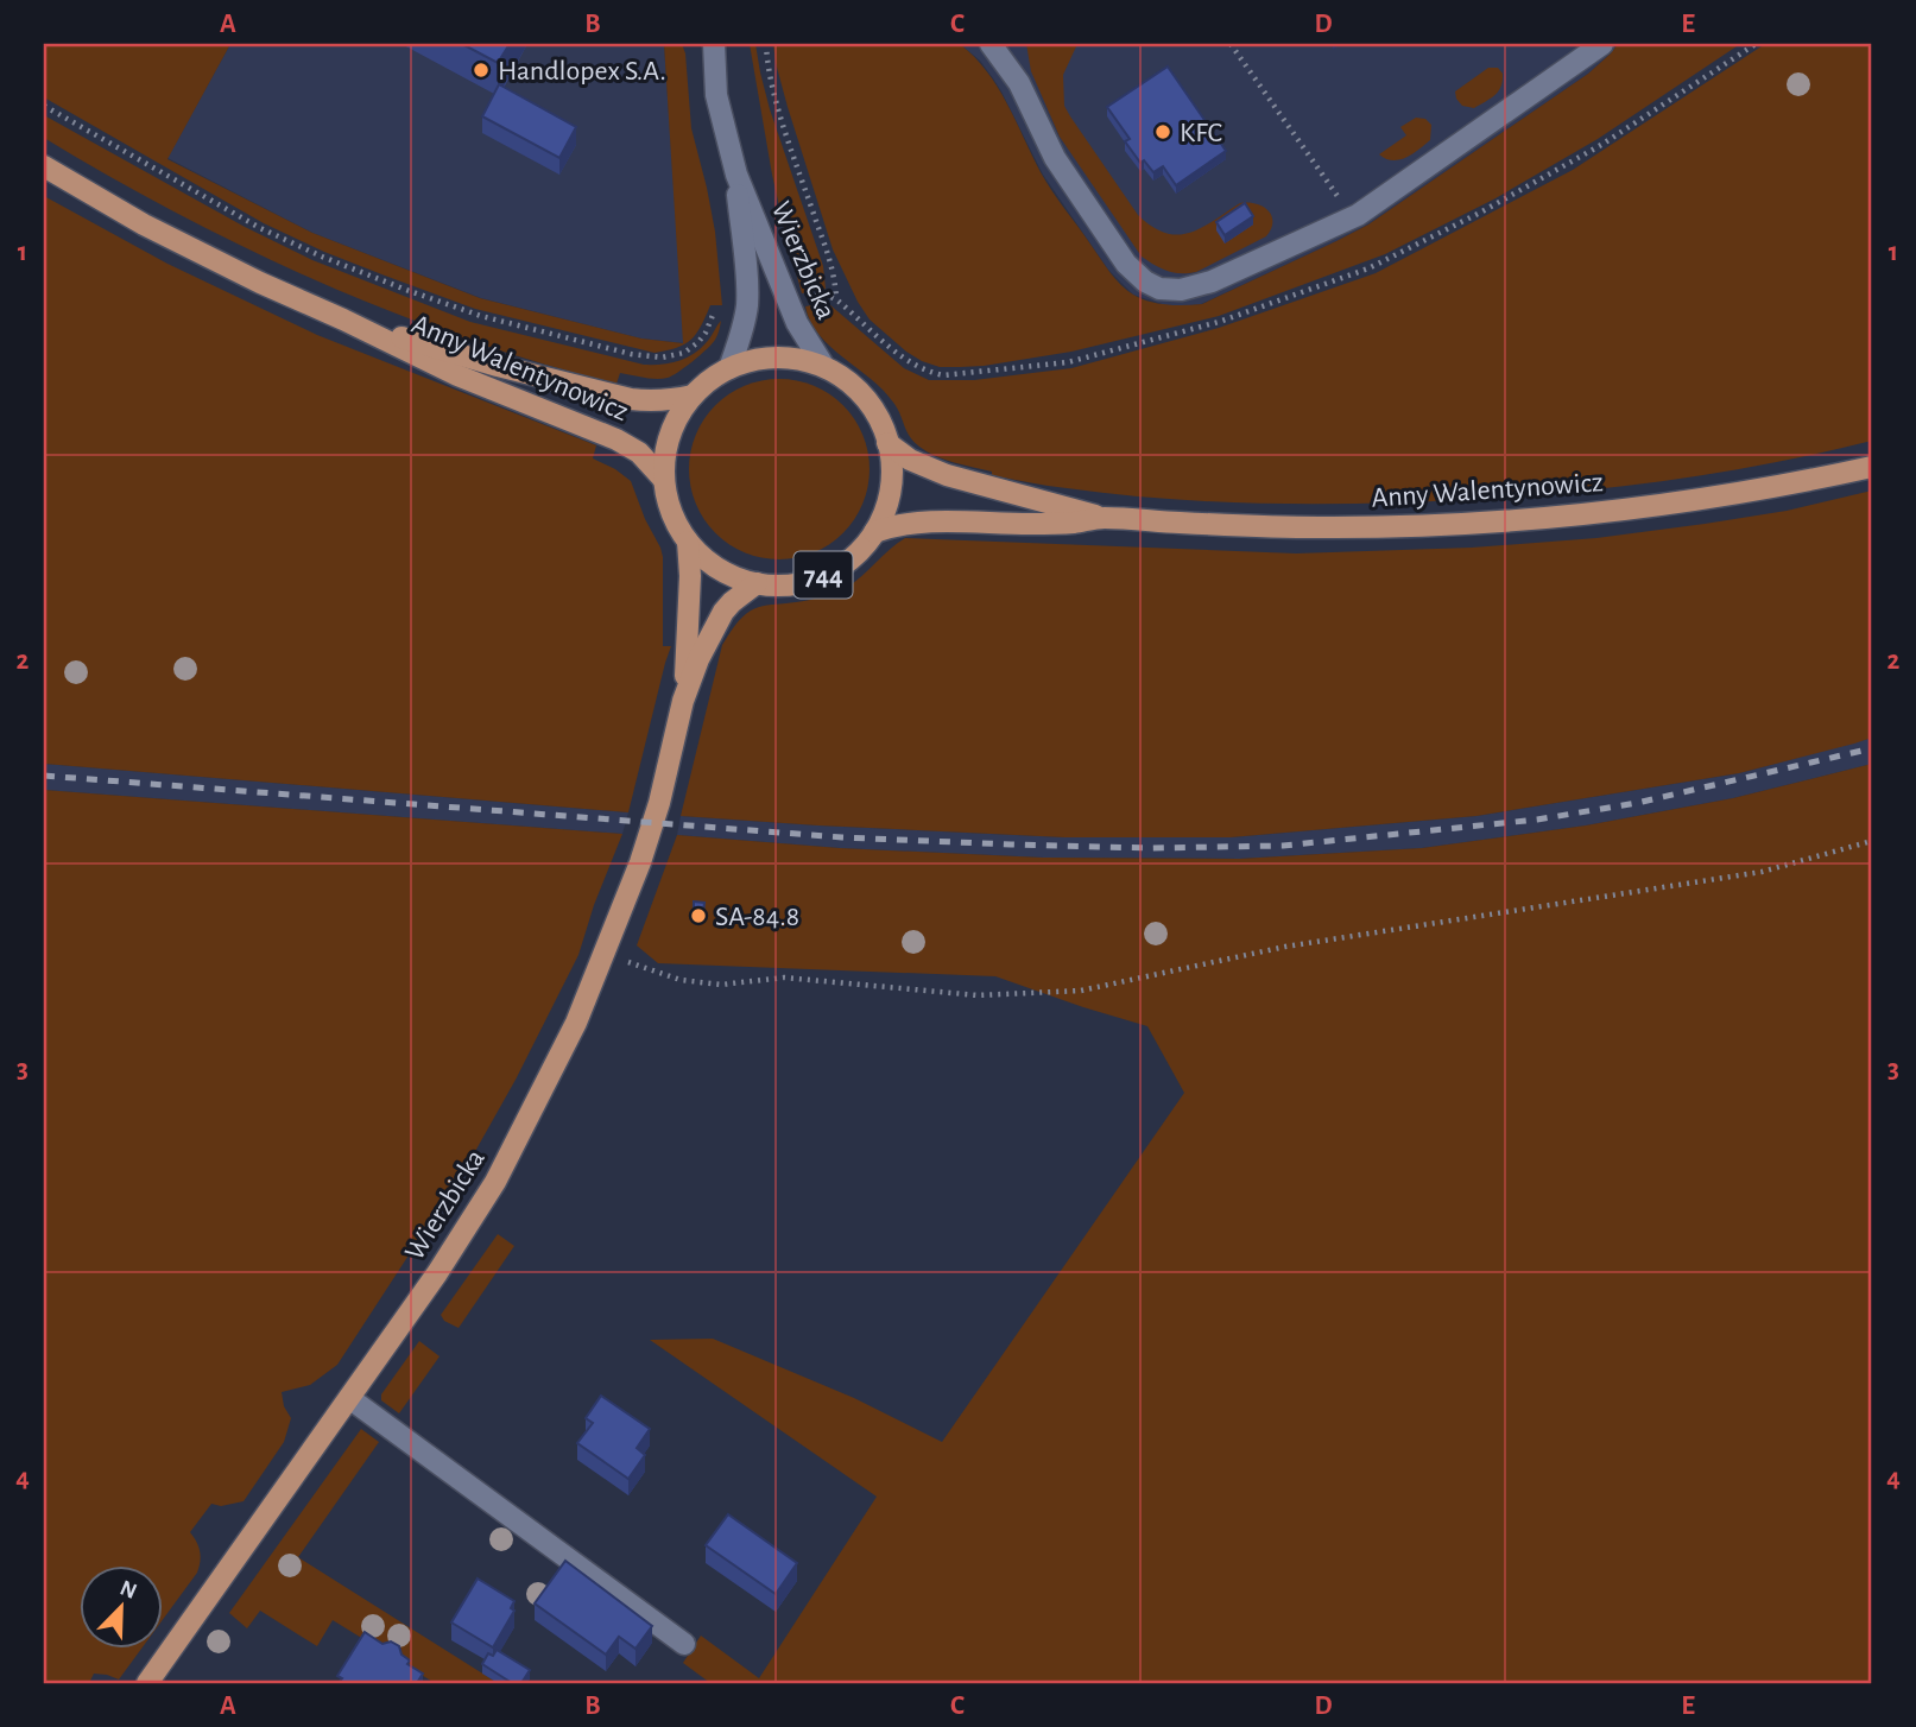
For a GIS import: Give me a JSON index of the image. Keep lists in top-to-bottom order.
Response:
{
  "streets": {
    "main road": ["Wierzbicka", "Anny Walentynowicz", "744"]
  },
  "crossings": [
    ["Wierzbicka", "Anny Walentynowicz"],
    ["Wierzbicka", "744"],
    ["Anny Walentynowicz", "744"]
  ],
  "places": ["Handlopex S.A.", "KFC", "SA-84.8"],
  "north": "top right",
  "grid": {
    "columns": [
      "A",
      "B",
      "C",
      "D",
      "E"
    ],
    "rows": [
      "1",
      "2",
      "3",
      "4"
    ]
  }
}
